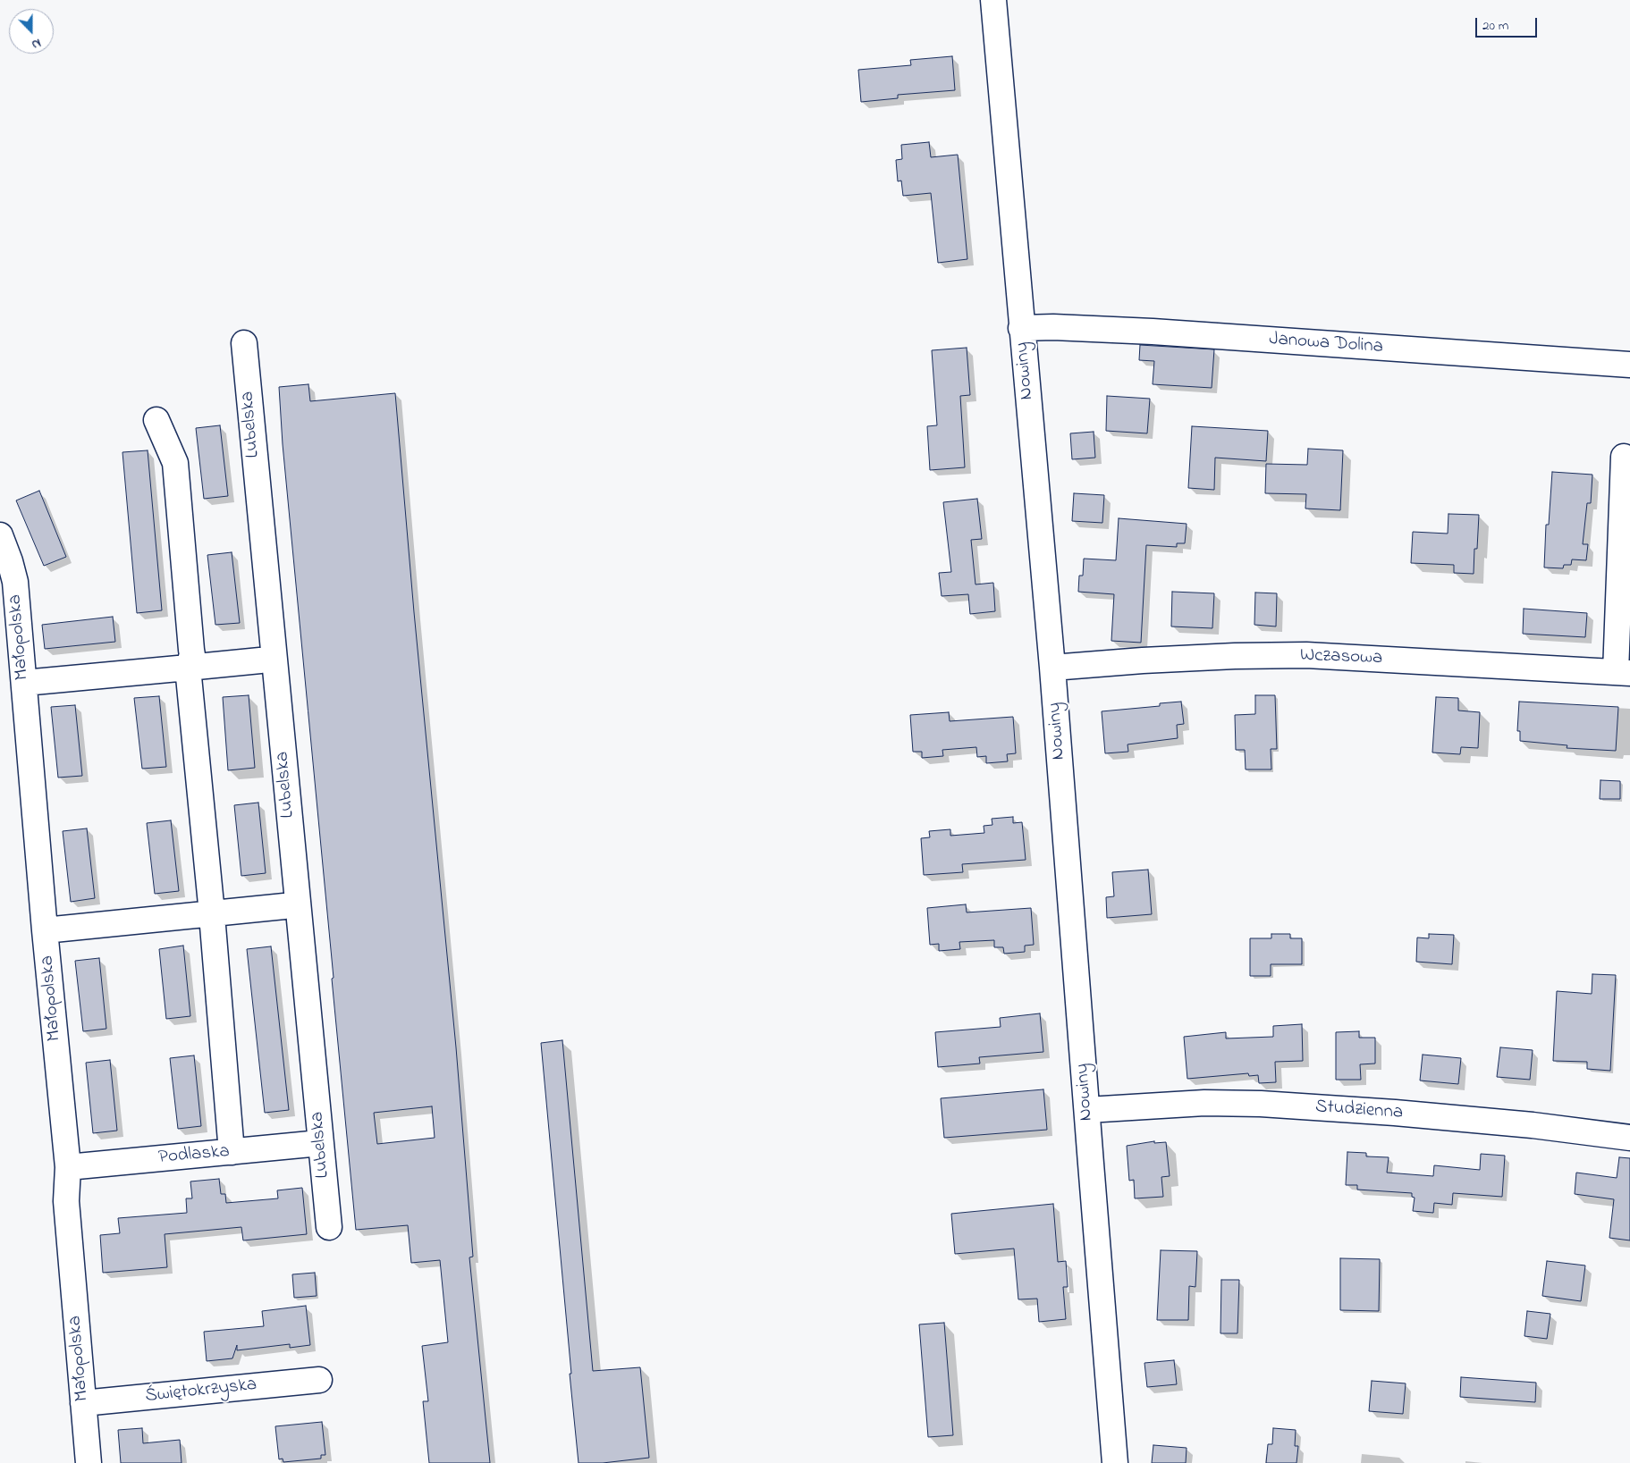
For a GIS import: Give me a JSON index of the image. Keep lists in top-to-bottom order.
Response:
{
  "streets": {
    "street": [
      "Janowa Dolina",
      "Nowiny",
      "Lubelska",
      "Małopolska",
      "Wczasowa",
      "Studzienna",
      "Podlaska",
      "Świętokrzyska"
    ]
  },
  "crossings": [
    ["Janowa Dolina", "Nowiny"],
    ["Nowiny", "Wczasowa"],
    ["Nowiny", "Studzienna"],
    ["Lubelska", "Podlaska"],
    ["Małopolska", "Podlaska"],
    ["Małopolska", "Świętokrzyska"]
  ],
  "scale_bar": "20 m",
  "north": "bottom"
}
